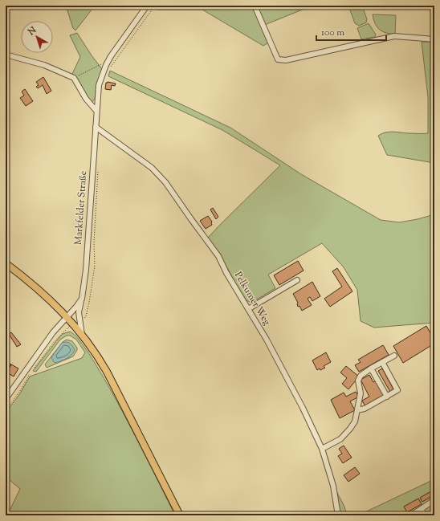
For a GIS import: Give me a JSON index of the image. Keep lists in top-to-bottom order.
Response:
{
  "streets": {
    "street": ["Markfelder Straße", "Pelkumer Weg"]
  },
  "crossings": [
    ["Markfelder Straße", "Pelkumer Weg"]
  ],
  "scale_bar": "100 m",
  "north": "top left"
}
